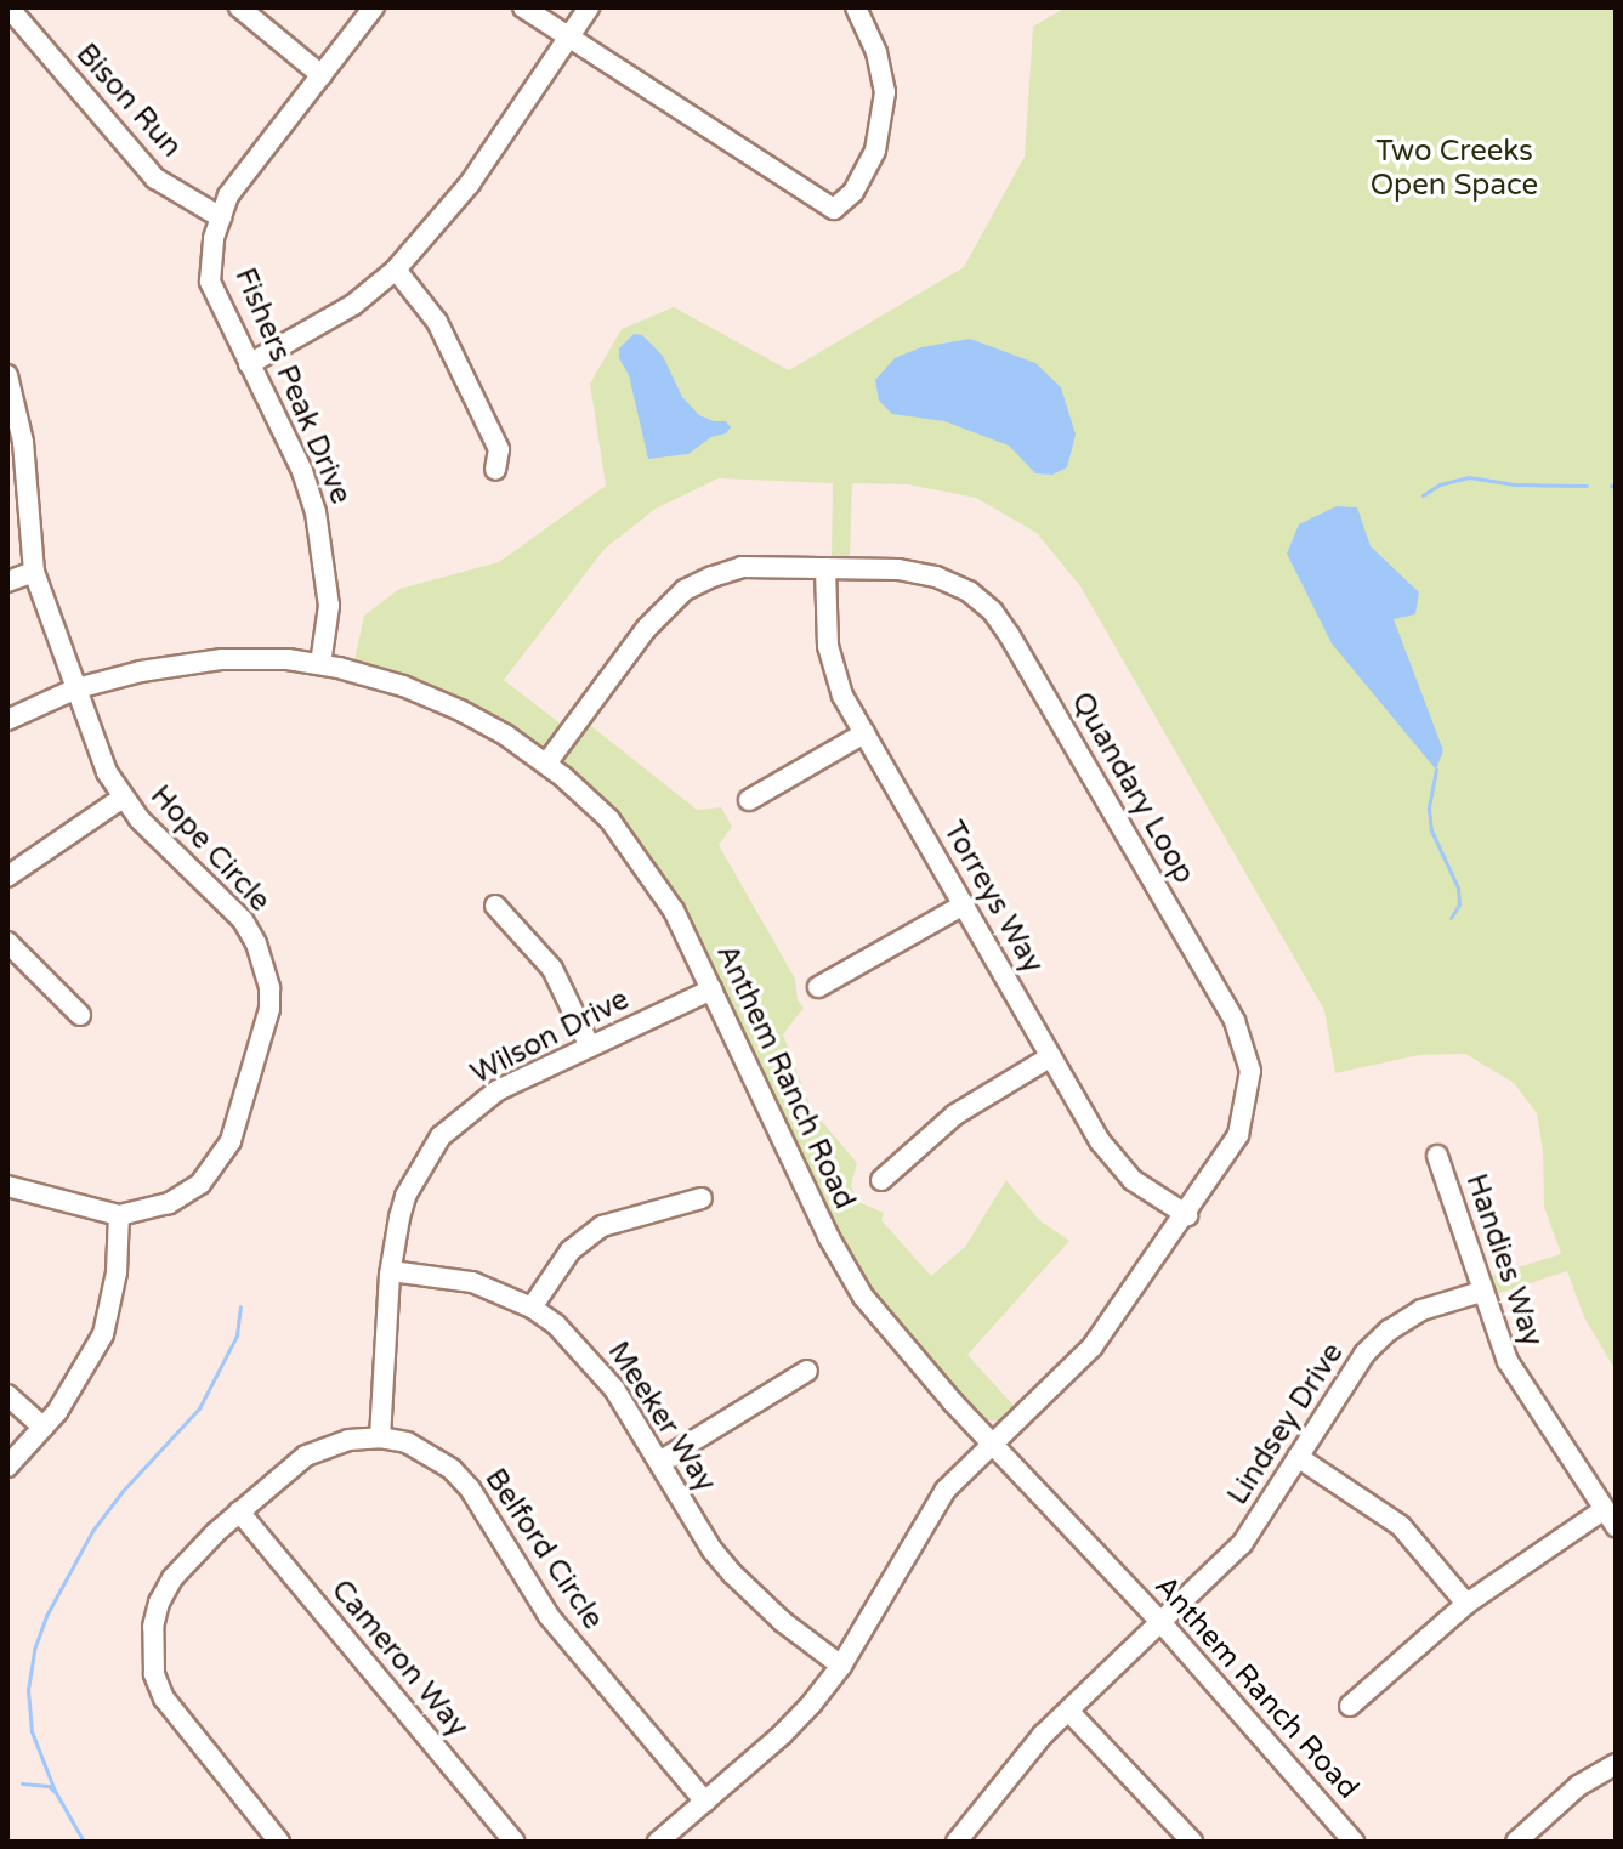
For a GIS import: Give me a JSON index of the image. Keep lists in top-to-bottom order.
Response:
{
  "streets": {
    "street": [
      "Bison Run",
      "Fishers Peak Drive",
      "Quandary Loop",
      "Hope Circle",
      "Torreys Way",
      "Wilson Drive",
      "Anthem Ranch Road",
      "Handies Way",
      "Meeker Way",
      "Lindsey Drive",
      "Belford Circle",
      "Cameron Way"
    ]
  },
  "crossings": [
    ["Bison Run", "Fishers Peak Drive"],
    ["Fishers Peak Drive", "Anthem Ranch Road"],
    ["Quandary Loop", "Torreys Way"],
    ["Quandary Loop", "Anthem Ranch Road"],
    ["Hope Circle", "Anthem Ranch Road"],
    ["Wilson Drive", "Anthem Ranch Road"],
    ["Wilson Drive", "Meeker Way"],
    ["Wilson Drive", "Belford Circle"],
    ["Anthem Ranch Road", "Lindsey Drive"],
    ["Handies Way", "Lindsey Drive"],
    ["Belford Circle", "Cameron Way"]
  ],
  "parks": ["Two Creeks Open Space"]
}
